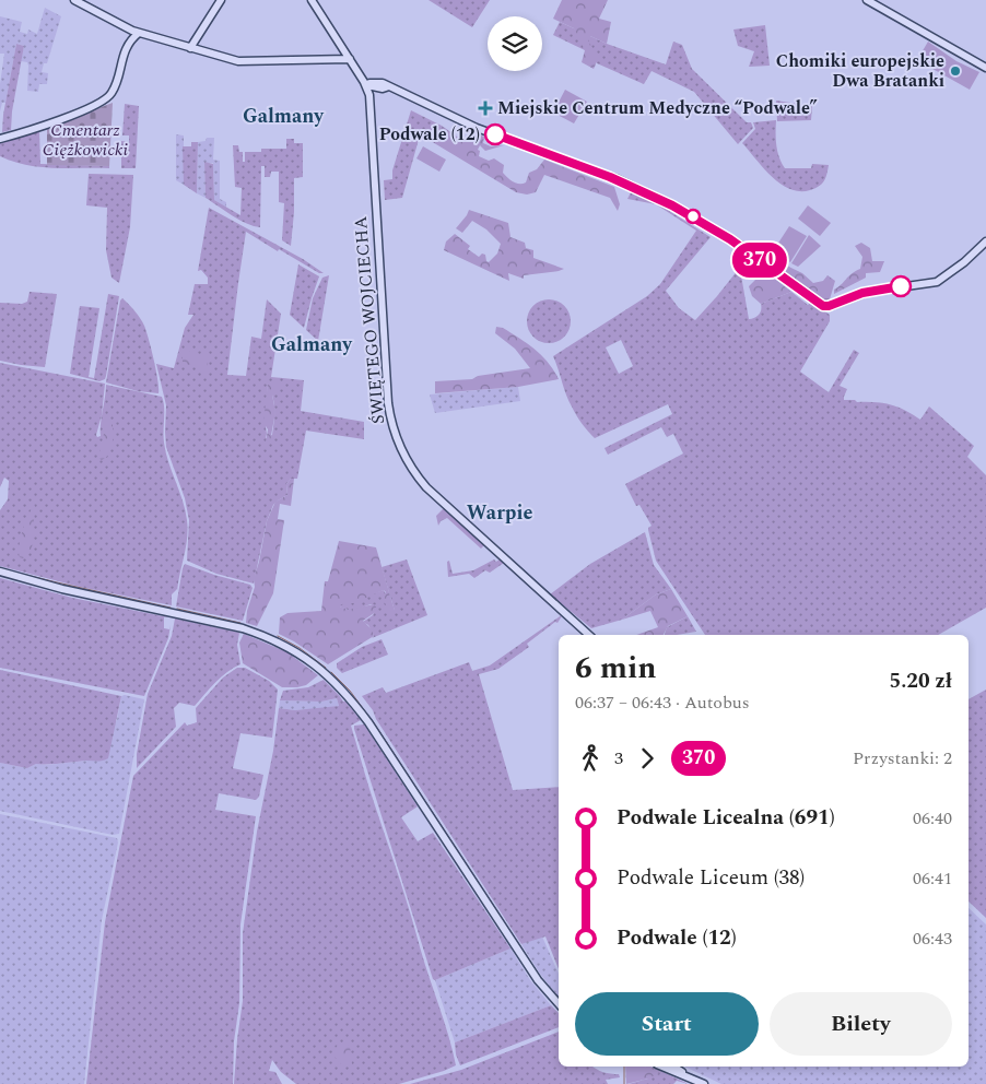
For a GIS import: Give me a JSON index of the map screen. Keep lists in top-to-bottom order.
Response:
{
  "streets": {
    "street": ["ŚWIĘTEGO WOJCIECHA"]
  },
  "districts": ["Galmany", "Galmany", "Warpie"],
  "parks": ["Cmentarz Ciężkowicki"],
  "places": {
    "other": ["Chomiki europejskie Dwa Bratanki", "Podwale (12)"],
    "health": ["Miejskie Centrum Medyczne “Podwale”"]
  },
  "lines": ["bus line 370"],
  "page": {
    "on_map": "370",
    "heading": ["6 min", "06:37 – 06:43 · Autobus", "5.20 zł"],
    "legs": ["3", "370", "Przystanki: 2"],
    "list": [
      {
        "name": "Podwale Licealna (691)",
        "value": "06:40"
      },
      {
        "name": "Podwale Liceum (38)",
        "value": "06:41"
      },
      {
        "name": "Podwale (12)",
        "value": "06:43"
      }
    ],
    "buttons": ["Start", "Bilety"]
  }
}
